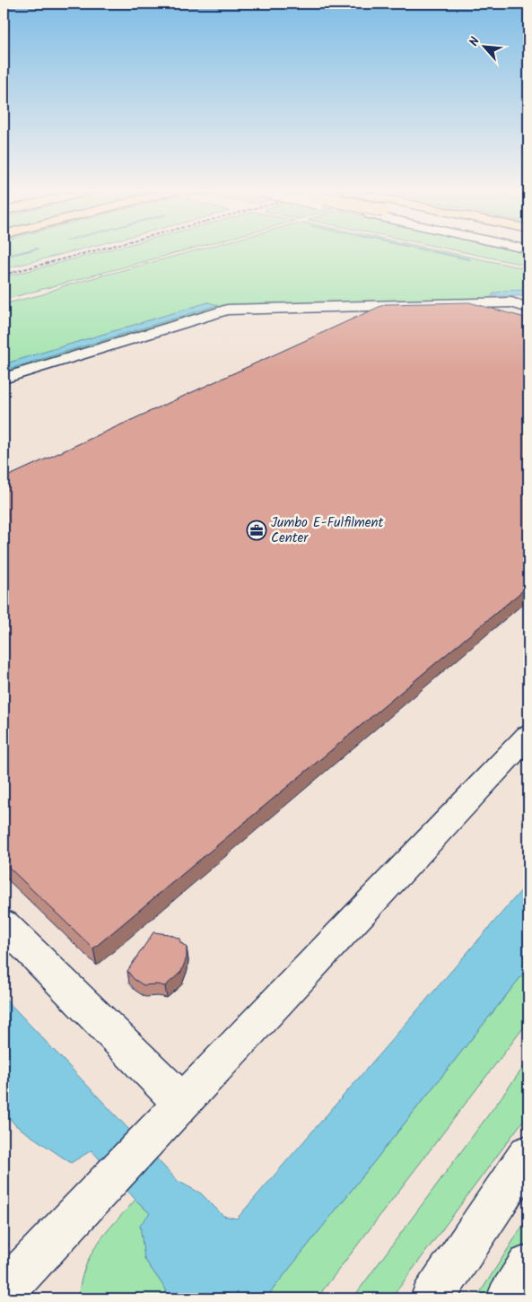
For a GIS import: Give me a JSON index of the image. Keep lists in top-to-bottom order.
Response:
{
  "places": {
    "office": ["Jumbo E-Fulfilment Center"]
  },
  "north": "top left"
}
